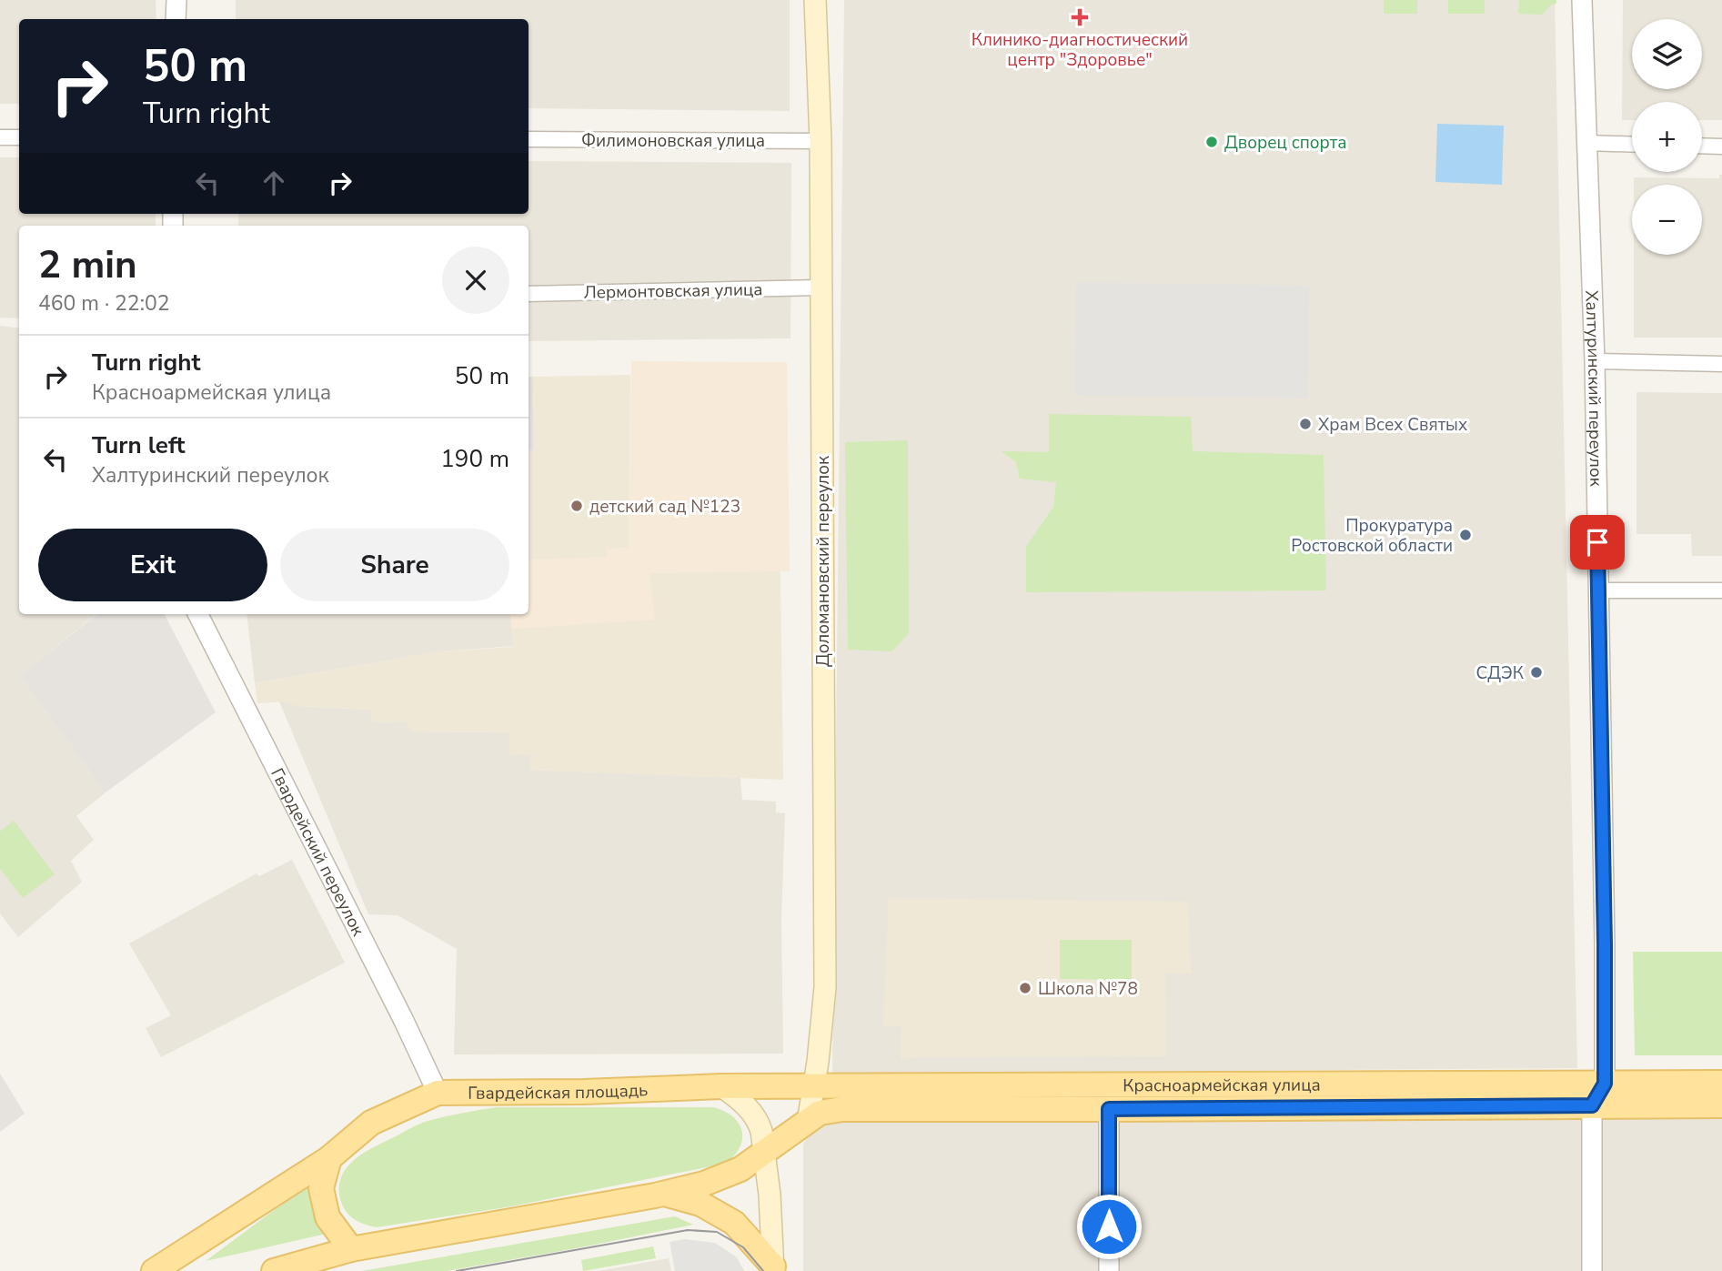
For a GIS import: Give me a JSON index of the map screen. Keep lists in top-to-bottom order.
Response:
{
  "streets": {
    "main road": ["Доломановский переулок", "Красноармейская улица", "Гвардейская площадь"],
    "street": [
      "Филимоновская улица",
      "Лермонтовская улица",
      "Халтуринский переулок",
      "Гвардейский переулок"
    ]
  },
  "crossings": [
    ["Филимоновская улица", "Доломановский переулок"],
    ["Лермонтовская улица", "Доломановский переулок"],
    ["Халтуринский переулок", "Красноармейская улица"],
    ["Доломановский переулок", "Красноармейская улица"],
    ["Гвардейский переулок", "Гвардейская площадь"],
    ["Красноармейская улица", "Гвардейская площадь"]
  ],
  "places": {
    "health": ["Клинико-диагностический центр \"Здоровье\""],
    "other": [
      "Дворец спорта",
      "Храм Всех Святых",
      "детский сад №123",
      "Прокуратура Ростовской области",
      "СДЭК",
      "Школа №78"
    ]
  },
  "page": {
    "map_buttons": ["+", "−"],
    "turn": ["50 m", "Turn right"],
    "heading": ["2 min", "460 m · 22:02"],
    "list": [
      {
        "name": "Turn right",
        "note": "Красноармейская улица",
        "value": "50 m"
      },
      {
        "name": "Turn left",
        "note": "Халтуринский переулок",
        "value": "190 m"
      }
    ],
    "buttons": ["Exit", "Share"]
  }
}
